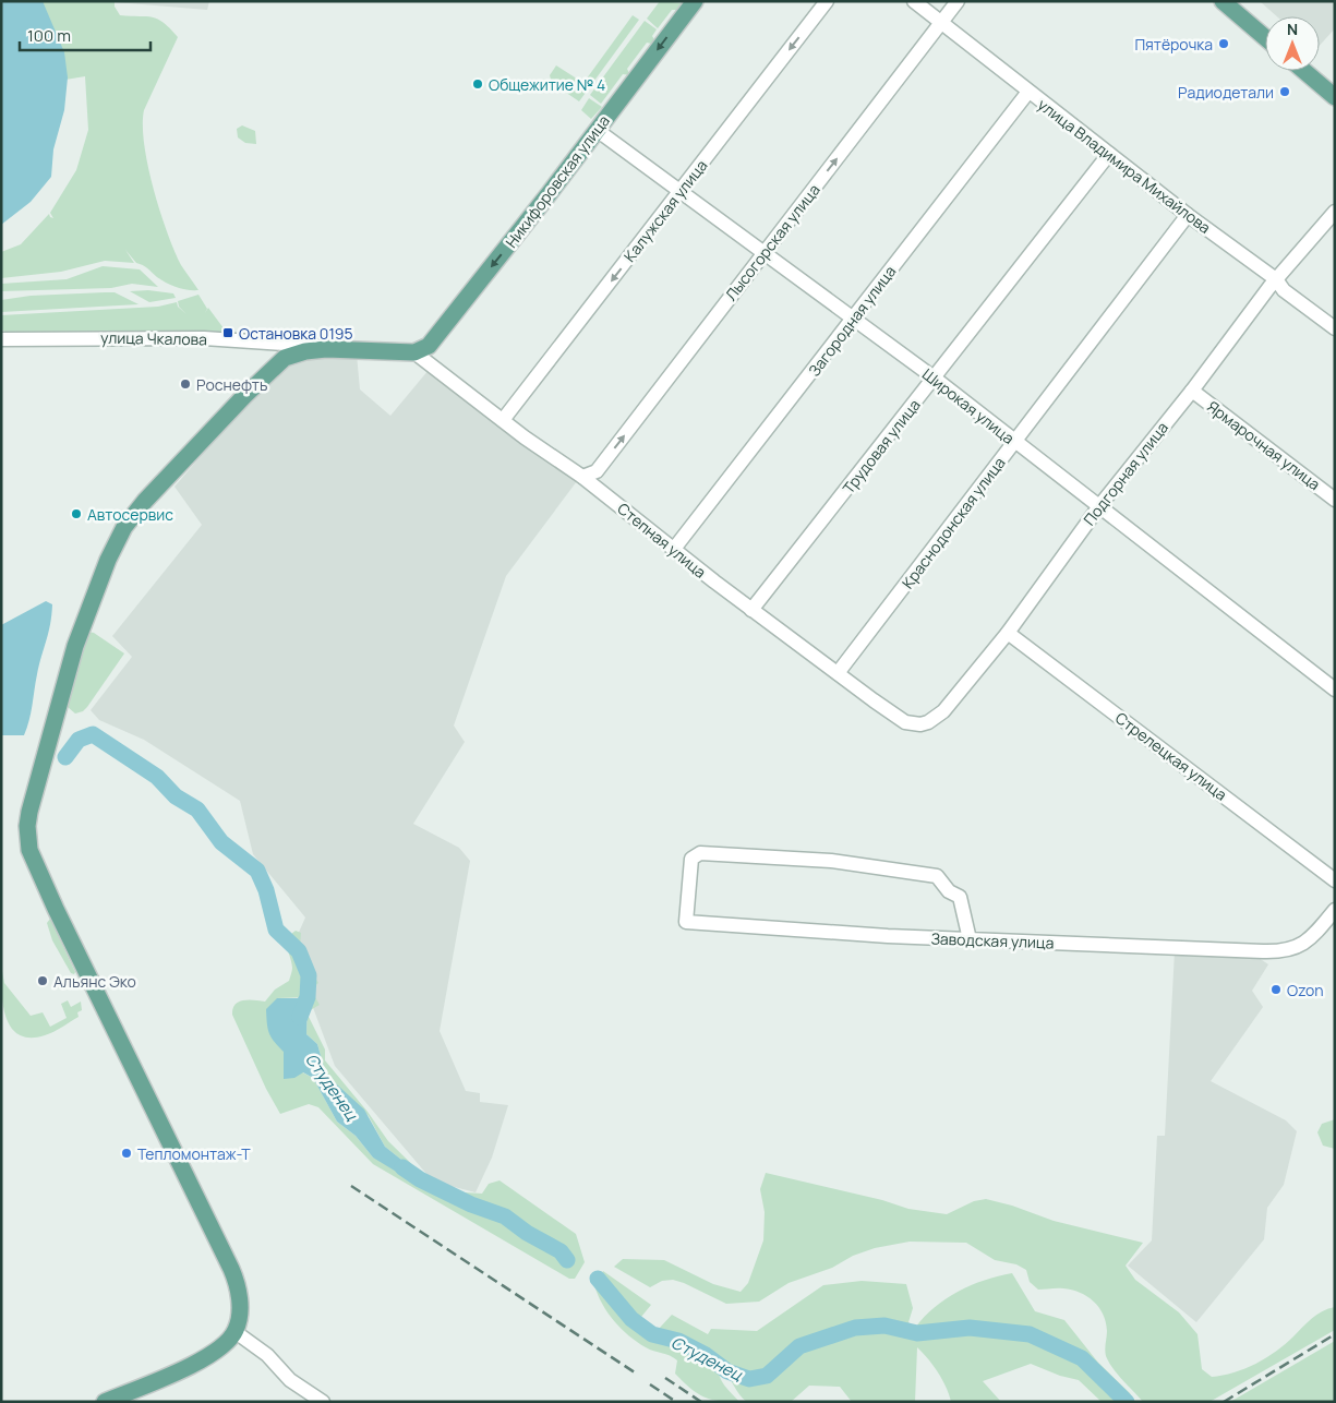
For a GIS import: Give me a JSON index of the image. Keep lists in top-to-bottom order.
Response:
{
  "streets": {
    "main road": ["Никифоровская улица"],
    "street": [
      "улица Владимира Михайлова",
      "Калужская улица",
      "Лысогорская улица",
      "Загородная улица",
      "улица Чкалова",
      "Широкая улица",
      "Ярмарочная улица",
      "Трудовая улица",
      "Подгорная улица",
      "Краснодонская улица",
      "Степная улица",
      "Стрелецкая улица",
      "Заводская улица"
    ]
  },
  "crossings": [
    ["улица Владимира Михайлова", "Лысогорская улица"],
    ["улица Владимира Михайлова", "Загородная улица"],
    ["улица Владимира Михайлова", "Трудовая улица"],
    ["улица Владимира Михайлова", "Подгорная улица"],
    ["улица Владимира Михайлова", "Краснодонская улица"],
    ["Никифоровская улица", "Широкая улица"],
    ["Никифоровская улица", "Степная улица"],
    ["Калужская улица", "Широкая улица"],
    ["Калужская улица", "Степная улица"],
    ["Лысогорская улица", "Широкая улица"],
    ["Лысогорская улица", "Степная улица"],
    ["Загородная улица", "Широкая улица"],
    ["Загородная улица", "Степная улица"],
    ["Широкая улица", "Трудовая улица"],
    ["Широкая улица", "Подгорная улица"],
    ["Широкая улица", "Краснодонская улица"],
    ["Ярмарочная улица", "Подгорная улица"],
    ["Трудовая улица", "Степная улица"],
    ["Подгорная улица", "Степная улица"],
    ["Подгорная улица", "Стрелецкая улица"],
    ["Краснодонская улица", "Степная улица"]
  ],
  "one_way": ["Никифоровская улица", "Калужская улица", "Лысогорская улица"],
  "water": ["Студенец"],
  "places": {
    "other": [
      "Пятёрочка",
      "Общежитие № 4",
      "Радиодетали",
      "Роснефть",
      "Автосервис",
      "Альянс Эко",
      "Ozon",
      "Тепломонтаж-Т"
    ],
    "transit": ["Остановка 0195"]
  },
  "scale_bar": "100 m",
  "north": "top"
}
